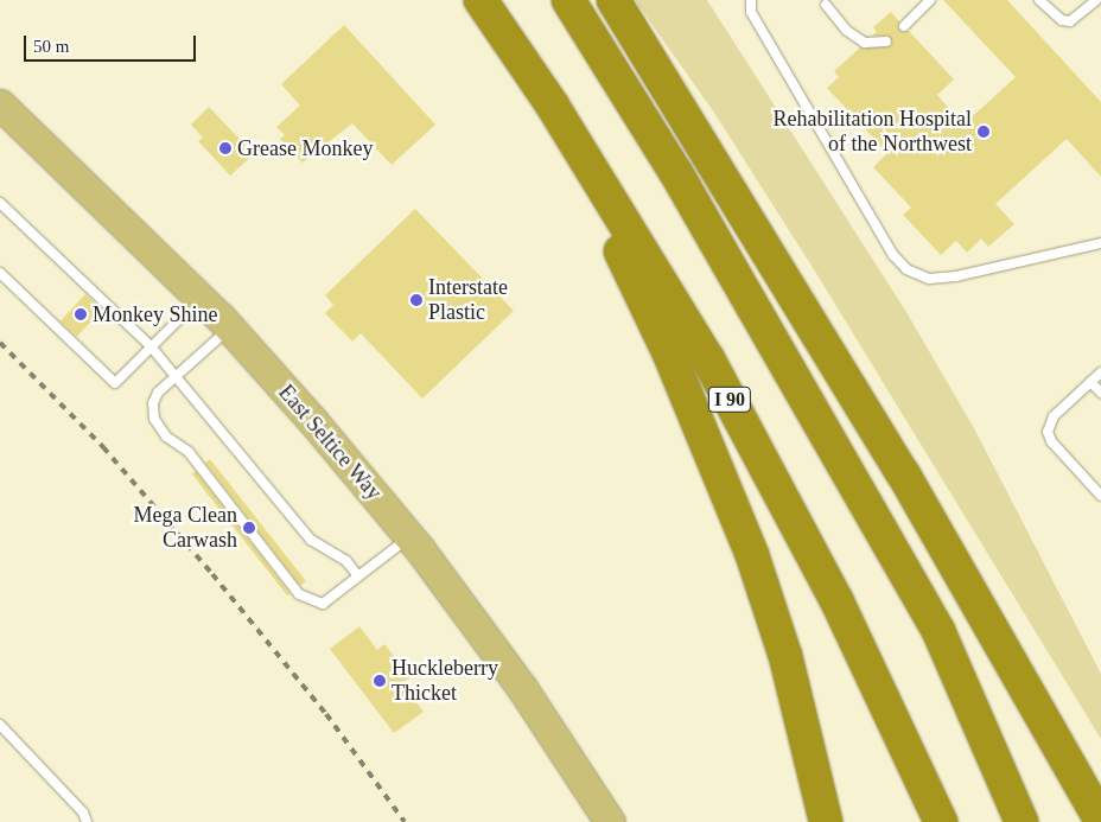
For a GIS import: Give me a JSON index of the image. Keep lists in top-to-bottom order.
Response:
{
  "streets": {
    "highway": ["I 90"],
    "main road": ["East Seltice Way"]
  },
  "places": [
    "Rehabilitation Hospital of the Northwest",
    "Grease Monkey",
    "Interstate Plastic",
    "Monkey Shine",
    "Mega Clean Carwash",
    "Huckleberry Thicket"
  ],
  "scale_bar": "50 m"
}
